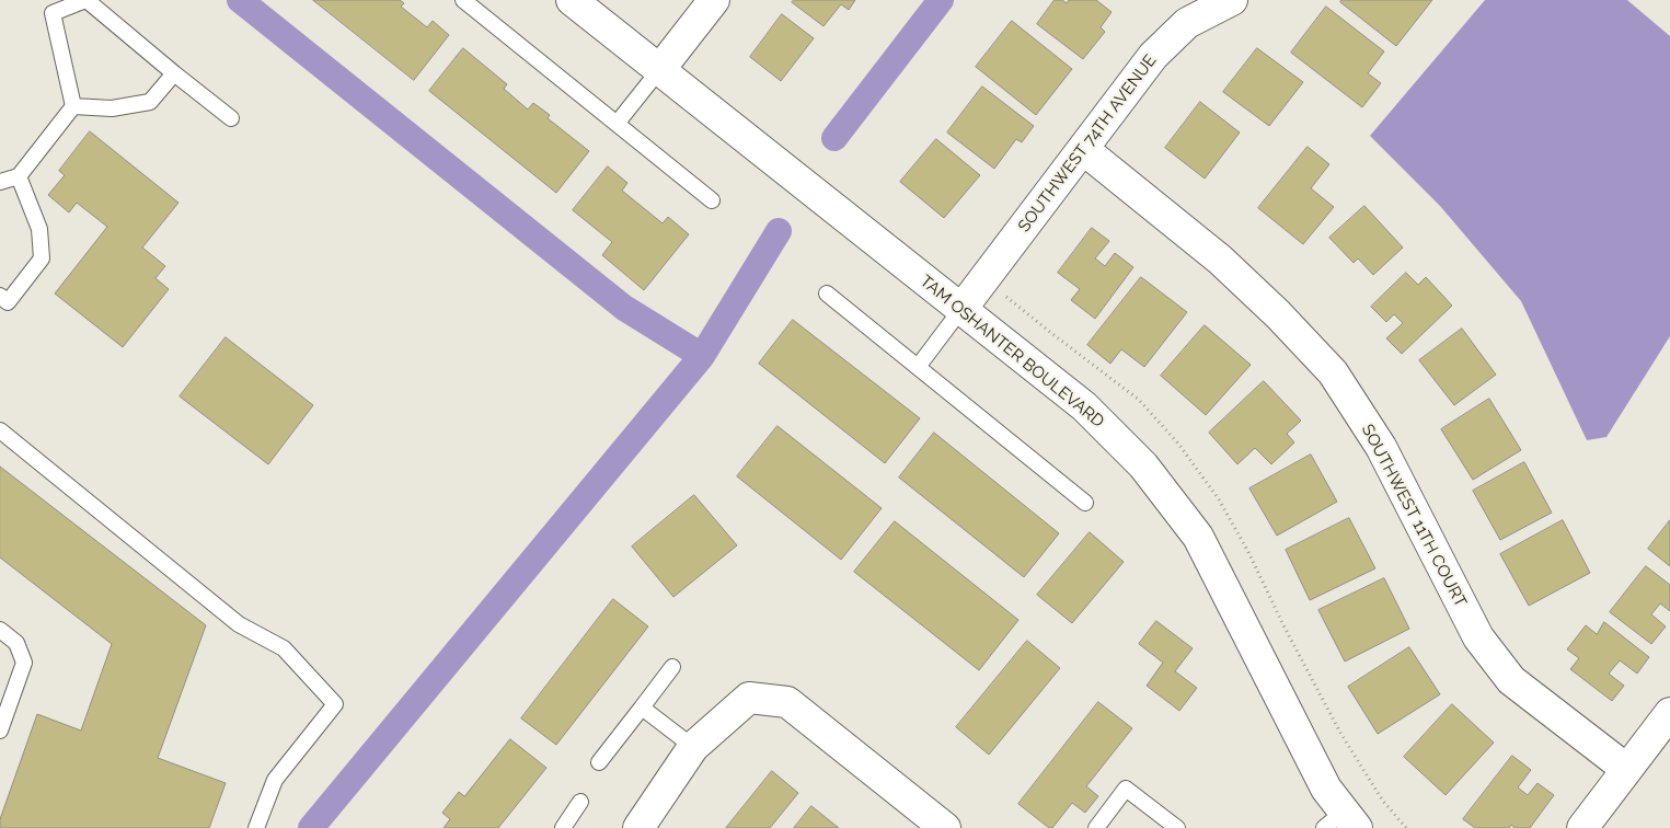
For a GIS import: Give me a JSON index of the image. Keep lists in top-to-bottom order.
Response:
{
  "streets": {
    "street": ["SOUTHWEST 74TH AVENUE", "TAM OSHANTER BOULEVARD", "SOUTHWEST 11TH COURT"]
  },
  "crossings": [
    ["SOUTHWEST 74TH AVENUE", "TAM OSHANTER BOULEVARD"],
    ["SOUTHWEST 74TH AVENUE", "SOUTHWEST 11TH COURT"]
  ]
}
